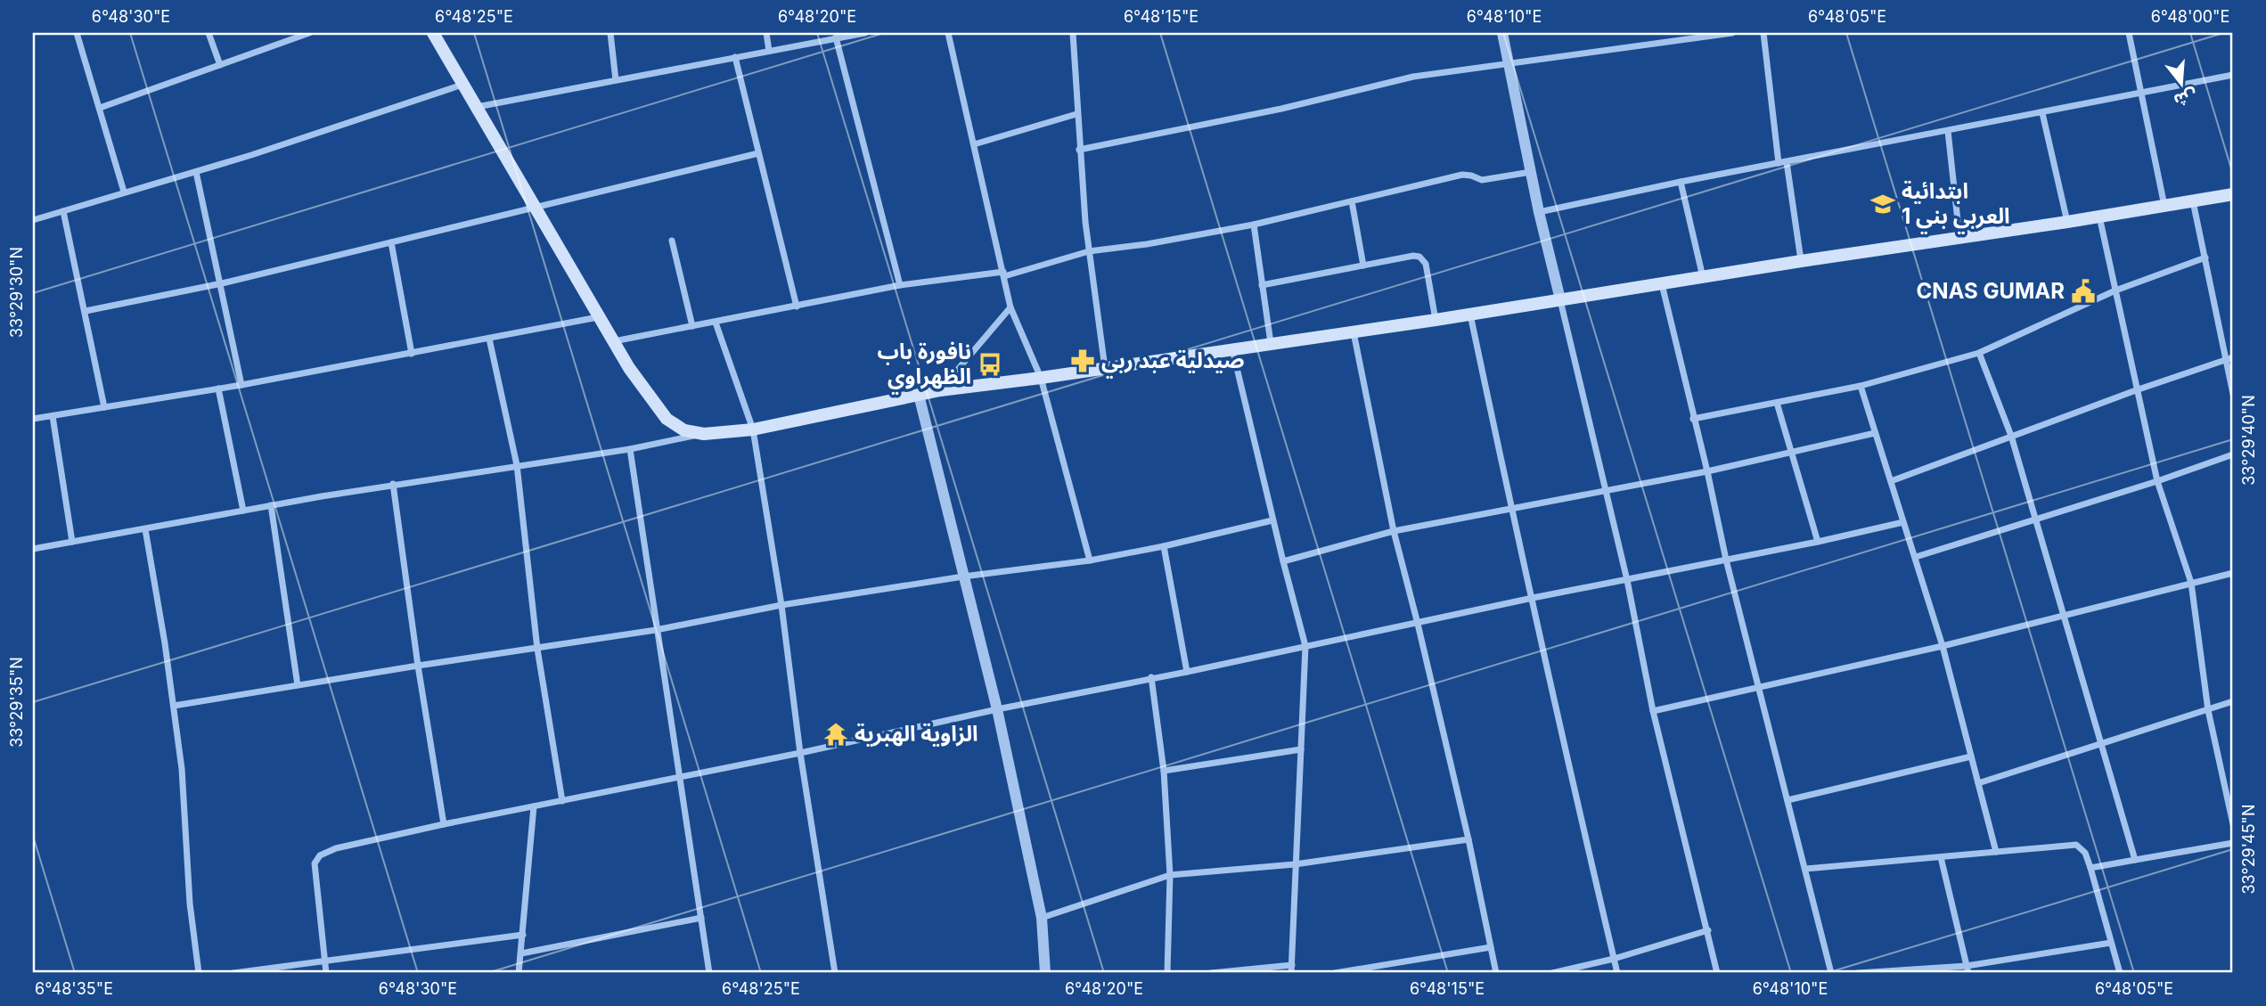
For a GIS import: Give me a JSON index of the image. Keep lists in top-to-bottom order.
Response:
{
  "places": {
    "school or university": ["ابتدائية العربي بني 1"],
    "public building": ["CNAS GUMAR"],
    "pharmacy": ["صيدلية عبد ربي"],
    "bus stop": ["نافورة باب الظهراوي"],
    "temple": ["الزاوية الهبرية"]
  },
  "north": "bottom",
  "coordinates": [
    "6°48'30\"E",
    "6°48'25\"E",
    "6°48'20\"E",
    "6°48'15\"E",
    "6°48'10\"E",
    "6°48'05\"E",
    "6°48'00\"E",
    "33°29'30\"N",
    "33°29'40\"N",
    "33°29'35\"N",
    "33°29'45\"N",
    "6°48'35\"E"
  ]
}
